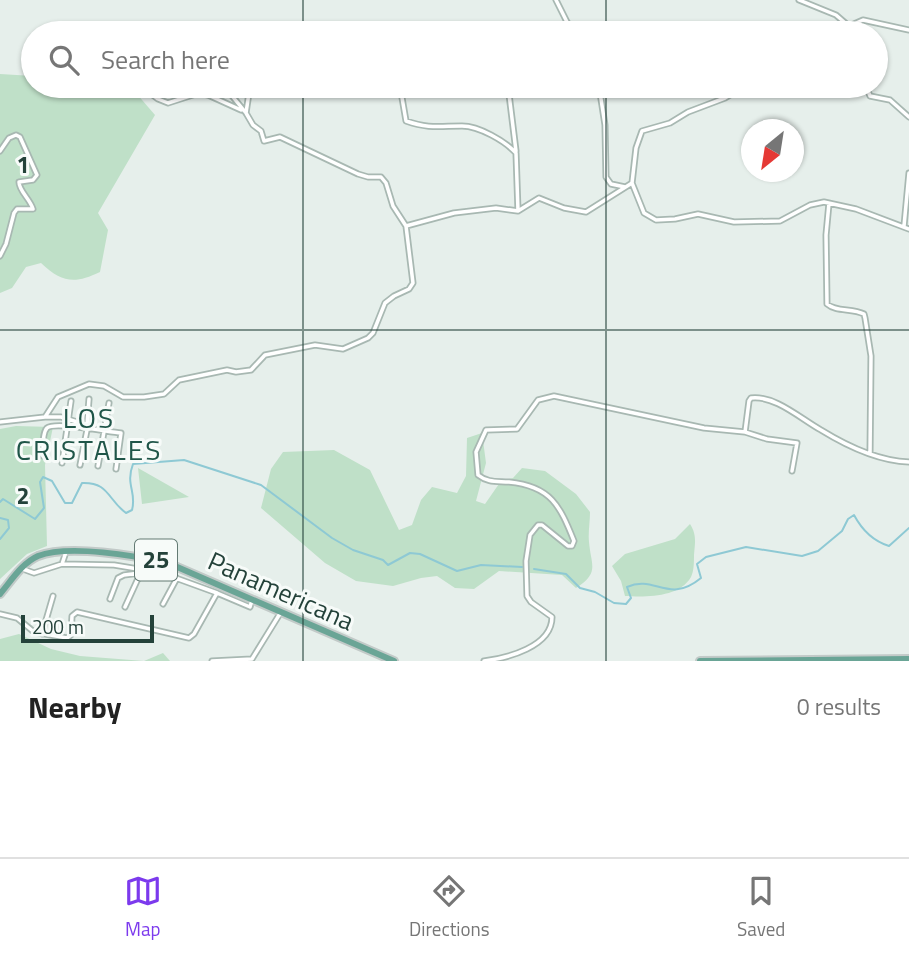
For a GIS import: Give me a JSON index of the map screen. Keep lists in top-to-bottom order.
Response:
{
  "streets": {
    "main road": ["25", "Panamericana"]
  },
  "districts": ["LOS CRISTALES"],
  "scale_bar": "200 m",
  "north": "bottom left",
  "page": {
    "search": "Search here",
    "scale": "200 m",
    "heading": ["Nearby", "0 results"],
    "nav": ["Map", "Directions", "Saved"]
  },
  "grid": {
    "rows": ["1", "2"]
  }
}
